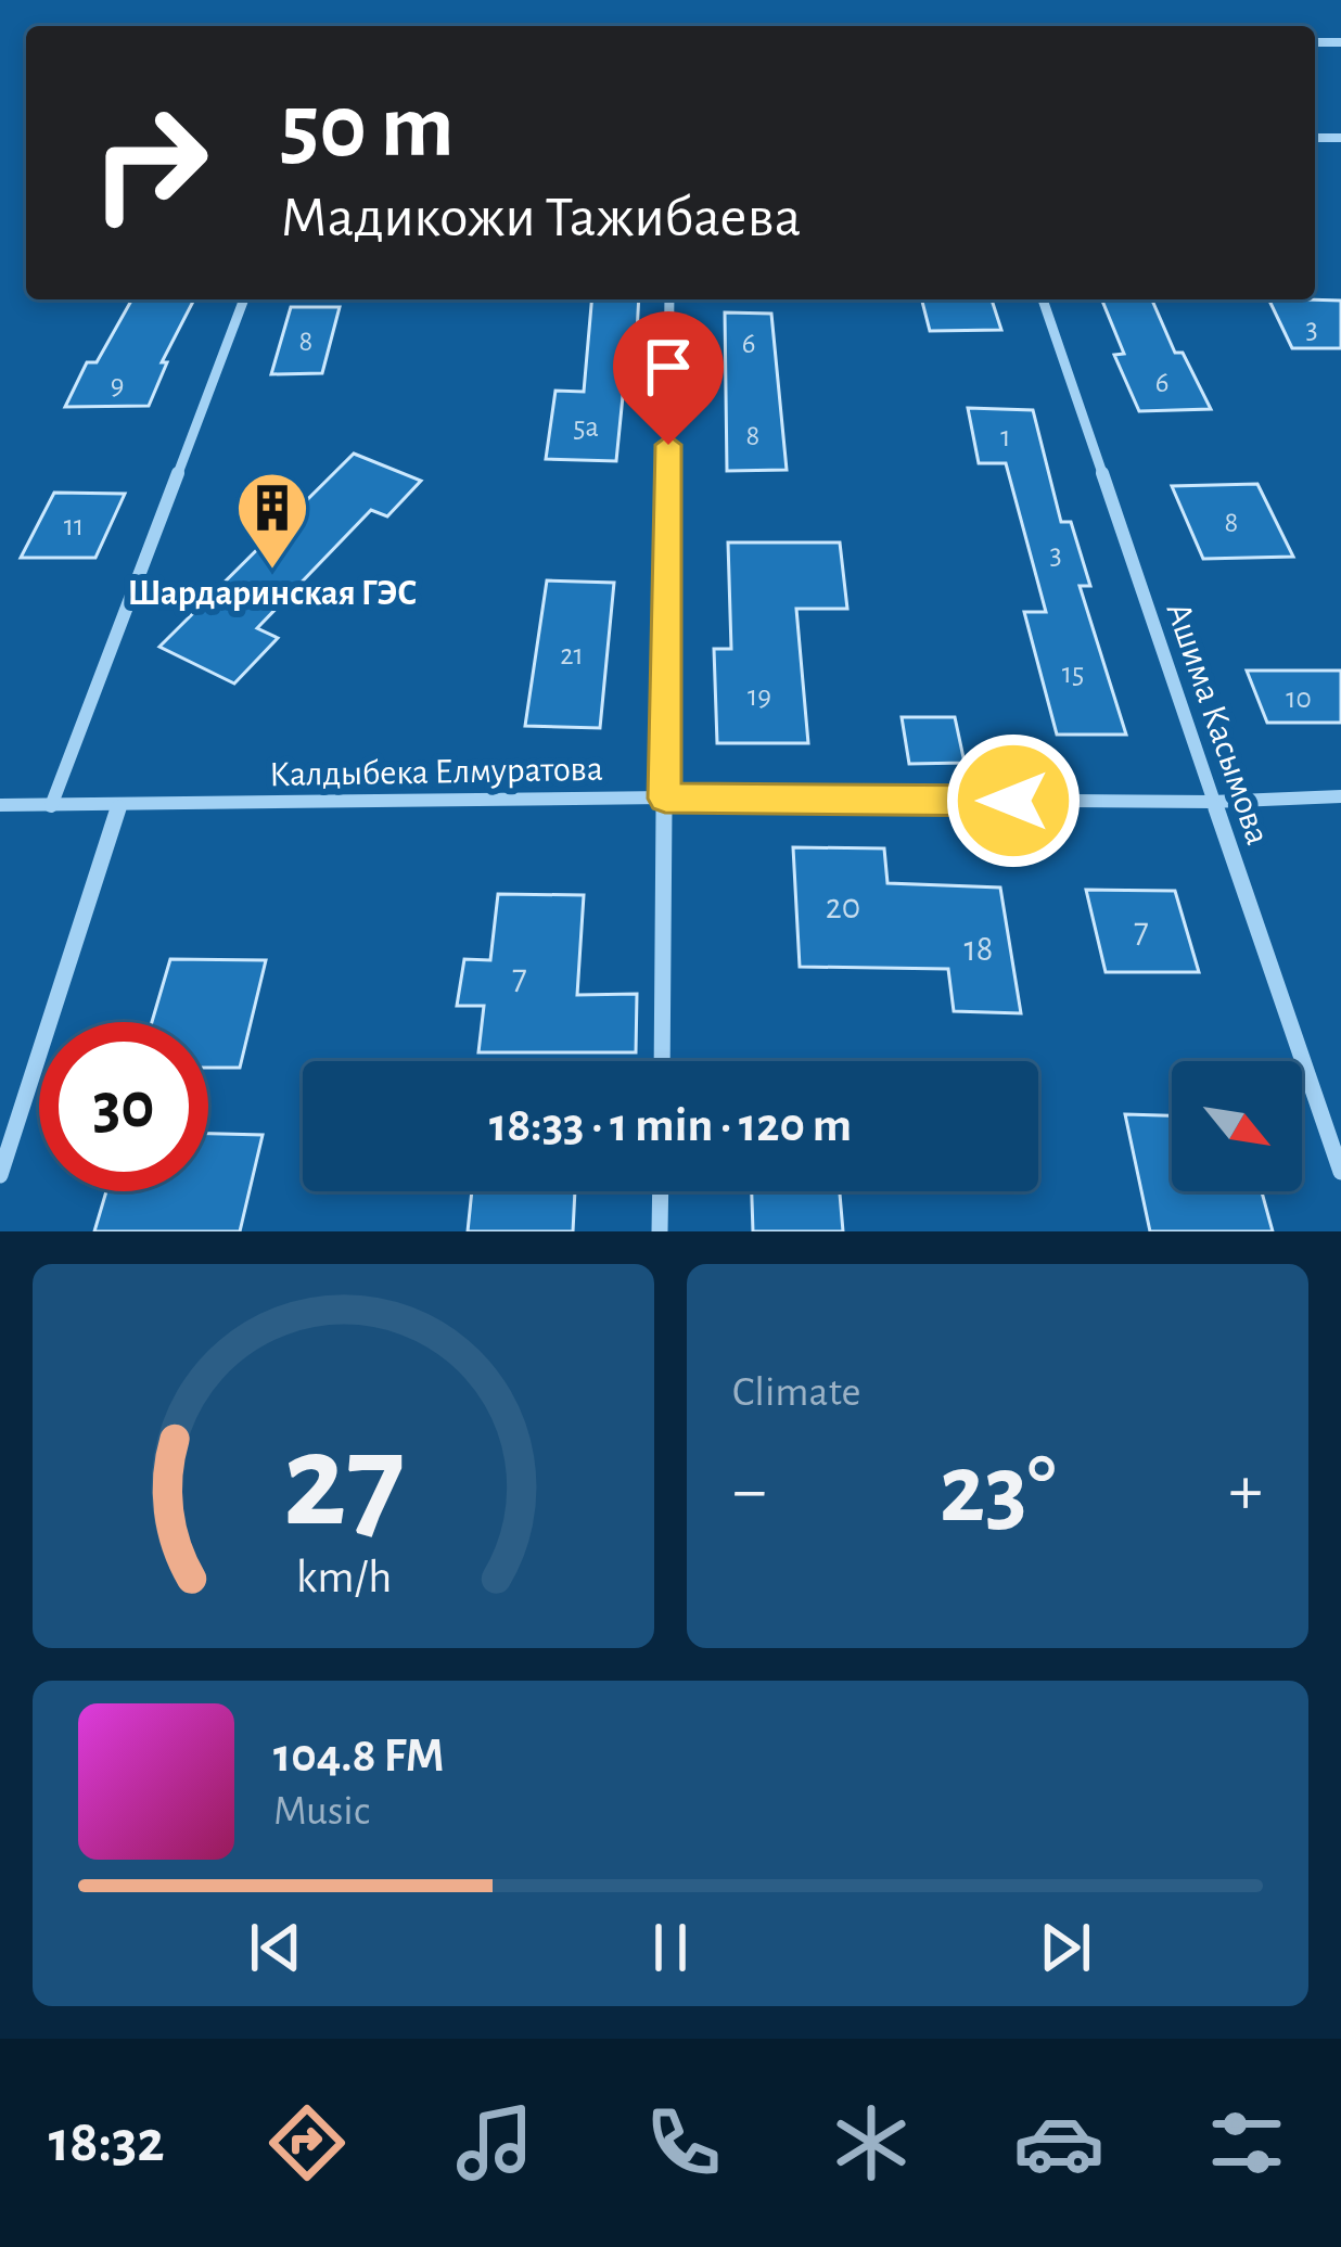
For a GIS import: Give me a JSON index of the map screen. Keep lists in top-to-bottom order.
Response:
{
  "streets": {
    "street": ["Ашима Касымова", "Калдыбека Елмуратова"]
  },
  "crossings": [
    ["Ашима Касымова", "Калдыбека Елмуратова"]
  ],
  "places": {
    "building": ["Шардаринская ГЭС"]
  },
  "house_numbers": [
    "3",
    "8",
    "6",
    "6",
    "9",
    "5а",
    "8",
    "1",
    "8",
    "11",
    "3",
    "21",
    "15",
    "19",
    "10",
    "20",
    "7",
    "18",
    "7"
  ],
  "north": "bottom right",
  "page": {
    "turn": ["50 m", "Мадикожи Тажибаева"],
    "limit": "30",
    "trip": "18:33 · 1 min · 120 m",
    "tile": "Climate",
    "heat": ["−", "23°", "+"],
    "song": ["104.8 FM", "Music"],
    "tabs": "18:32",
    "gauge": ["27", "km/h"]
  }
}
